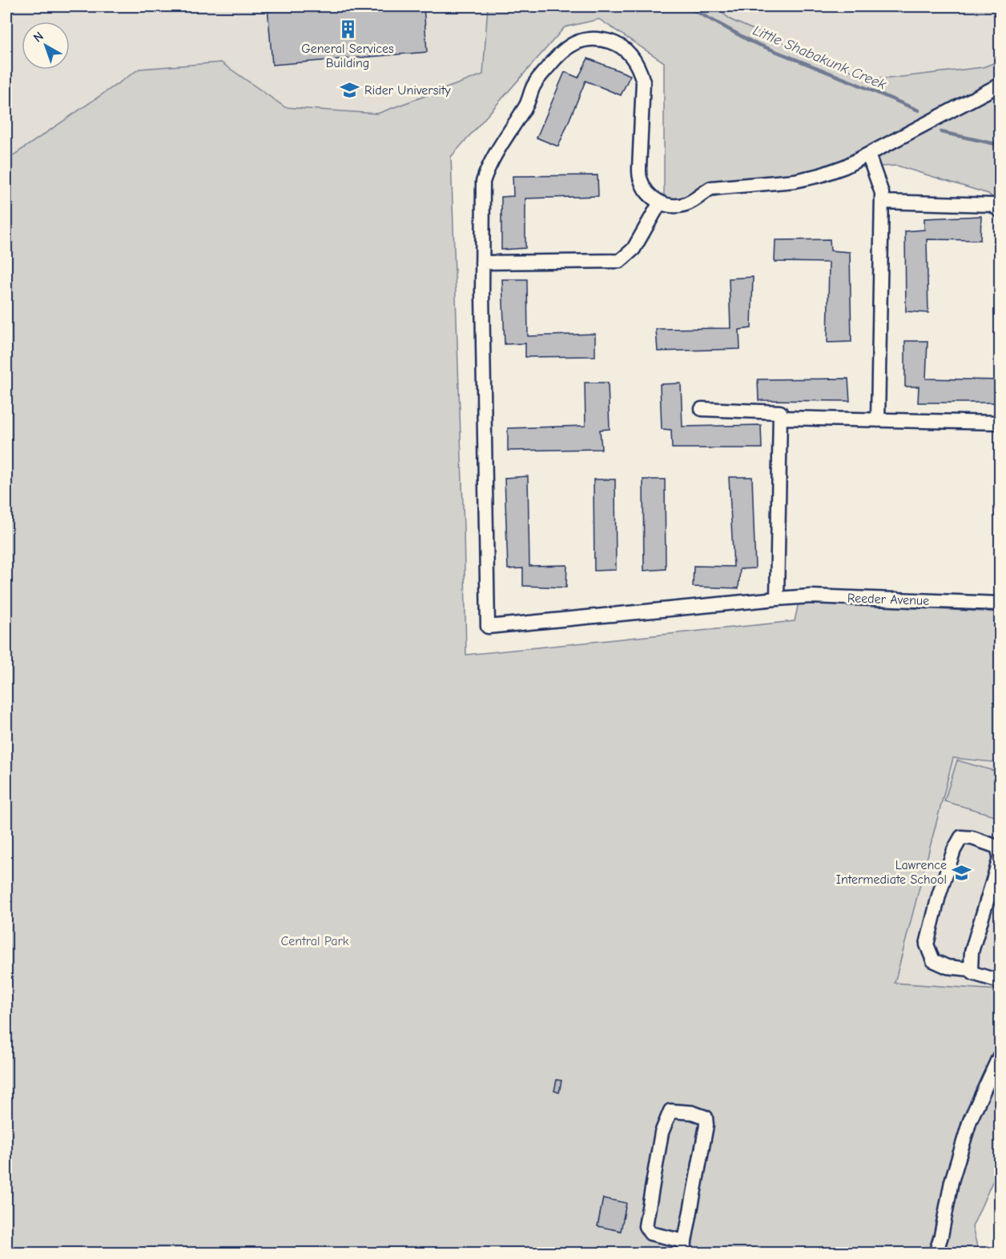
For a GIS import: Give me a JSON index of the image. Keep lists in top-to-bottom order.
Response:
{
  "streets": {
    "street": ["Reeder Avenue"]
  },
  "water": ["Little Shabakunk Creek"],
  "parks": ["Central Park"],
  "places": {
    "building": ["General Services Building"],
    "school or university": ["Rider University", "Lawrence Intermediate School"]
  },
  "north": "top left"
}
